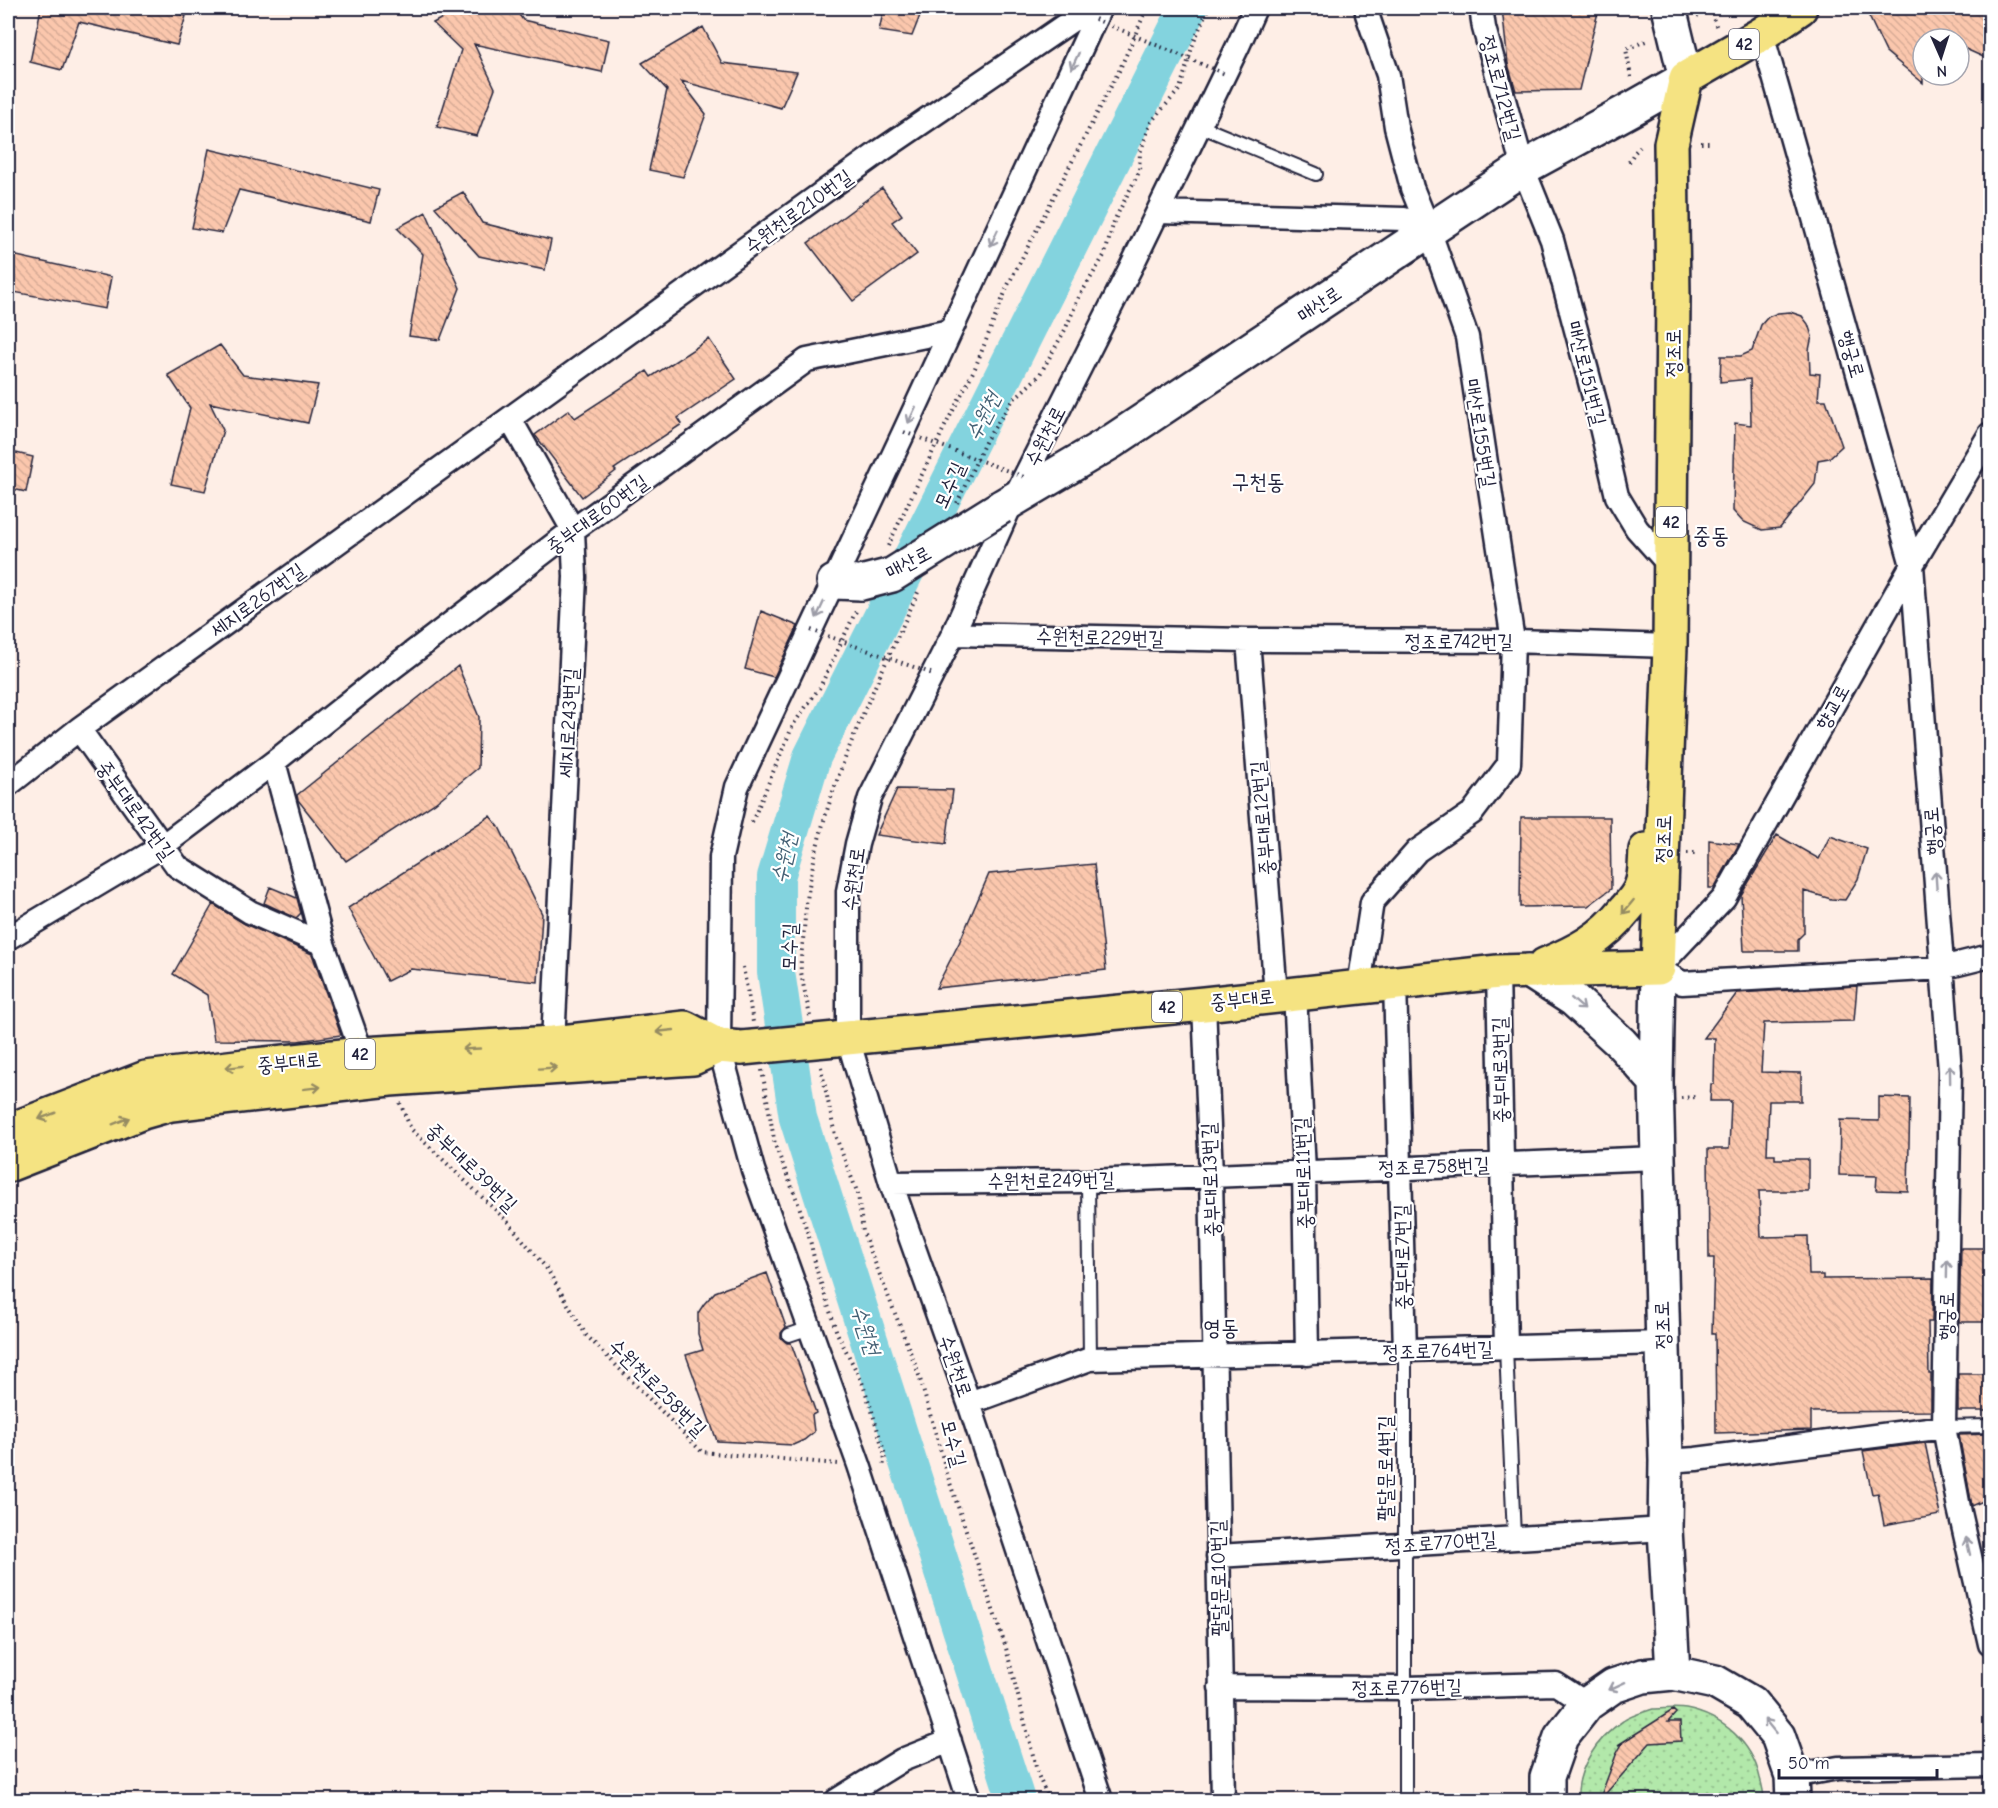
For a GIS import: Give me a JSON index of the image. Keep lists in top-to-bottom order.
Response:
{
  "streets": {
    "main road": [
      "42",
      "매산로",
      "정조로",
      "중부대로"
    ],
    "street": [
      "정조로712번길",
      "수원천로210번길",
      "행궁로",
      "매산로151번길",
      "매산로155번길",
      "수원천로",
      "중부대로60번길",
      "세지로267번길",
      "수원천로229번길",
      "정조로742번길",
      "향교로",
      "세지로243번길",
      "중부대로42번길",
      "중부대로12번길",
      "중부대로3번길",
      "정조로758번길",
      "중부대로11번길",
      "수원천로249번길",
      "중부대로13번길",
      "중부대로7번길",
      "정조로764번길",
      "정조로770번길",
      "팔달문로10번길",
      "정조로776번길"
    ],
    "lane": ["팔달문로4번길"],
    "path": ["모수길", "중부대로39번길", "수원천로258번길"]
  },
  "crossings": [
    ["정조로712번길", "매산로"],
    ["정조로712번길", "매산로151번길"],
    ["수원천로210번길", "세지로267번길"],
    ["수원천로210번길", "세지로243번길"],
    ["매산로", "정조로"],
    ["매산로", "행궁로"],
    ["매산로", "매산로151번길"],
    ["매산로", "매산로155번길"],
    ["매산로", "수원천로"],
    ["정조로", "매산로151번길"],
    ["정조로", "정조로742번길"],
    ["정조로", "향교로"],
    ["정조로", "중부대로"],
    ["정조로", "정조로758번길"],
    ["정조로", "정조로764번길"],
    ["정조로", "정조로770번길"],
    ["행궁로", "향교로"],
    ["매산로155번길", "정조로742번길"],
    ["매산로155번길", "중부대로"],
    ["수원천로", "모수길"],
    ["수원천로", "수원천로229번길"],
    ["수원천로", "중부대로"],
    ["수원천로", "수원천로249번길"],
    ["수원천로", "정조로764번길"],
    ["모수길", "중부대로"],
    ["중부대로60번길", "세지로243번길"],
    ["중부대로60번길", "중부대로42번길"],
    ["세지로267번길", "세지로243번길"],
    ["세지로267번길", "중부대로42번길"],
    ["수원천로229번길", "정조로742번길"],
    ["수원천로229번길", "중부대로12번길"],
    ["정조로742번길", "중부대로12번길"],
    ["향교로", "중부대로"],
    ["세지로243번길", "중부대로"],
    ["중부대로12번길", "중부대로"],
    ["중부대로12번길", "중부대로11번길"],
    ["중부대로", "중부대로3번길"],
    ["중부대로", "중부대로39번길"],
    ["중부대로", "중부대로11번길"],
    ["중부대로", "중부대로13번길"],
    ["중부대로", "중부대로7번길"],
    ["중부대로3번길", "정조로758번길"],
    ["중부대로3번길", "정조로764번길"],
    ["정조로758번길", "중부대로11번길"],
    ["정조로758번길", "수원천로249번길"],
    ["정조로758번길", "중부대로13번길"],
    ["정조로758번길", "중부대로7번길"],
    ["중부대로39번길", "수원천로258번길"],
    ["중부대로11번길", "정조로764번길"],
    ["수원천로249번길", "중부대로13번길"],
    ["중부대로13번길", "정조로764번길"],
    ["중부대로13번길", "팔달문로10번길"],
    ["중부대로7번길", "정조로764번길"],
    ["중부대로7번길", "팔달문로4번길"],
    ["정조로764번길", "팔달문로4번길"],
    ["정조로764번길", "팔달문로10번길"],
    ["팔달문로4번길", "정조로770번길"],
    ["팔달문로4번길", "정조로776번길"],
    ["정조로770번길", "팔달문로10번길"],
    ["팔달문로10번길", "정조로776번길"]
  ],
  "one_way": ["행궁로"],
  "districts": ["구천동", "중동", "영동"],
  "water": ["수원천"],
  "scale_bar": "50 m",
  "north": "bottom"
}
